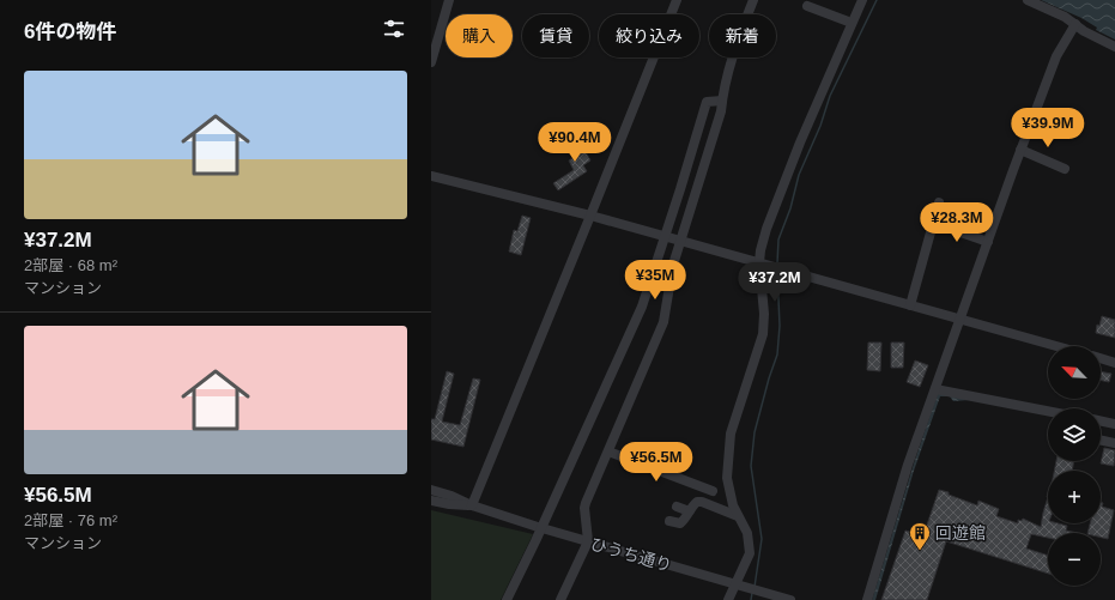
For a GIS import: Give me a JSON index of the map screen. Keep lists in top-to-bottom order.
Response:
{
  "streets": {
    "street": ["ひうち通り"]
  },
  "places": {
    "building": ["回遊館"]
  },
  "north": "top left",
  "page": {
    "heading": "6件の物件",
    "chip": [
      "購入",
      "賃貸",
      "絞り込み",
      "新着"
    ],
    "list": [
      {
        "name": "¥37.2M",
        "note": "2部屋 · 68 m² · マンション"
      },
      {
        "name": "¥56.5M",
        "note": "2部屋 · 76 m² · マンション"
      }
    ],
    "price": [
      "¥39.9M",
      "¥90.4M",
      "¥28.3M",
      "¥35M",
      "¥37.2M",
      "¥56.5M"
    ],
    "map_buttons": ["+", "−"]
  }
}
